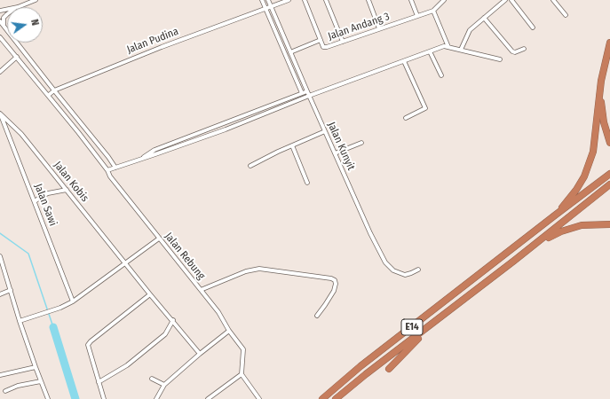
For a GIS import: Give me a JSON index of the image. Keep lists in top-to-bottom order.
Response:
{
  "streets": {
    "highway": ["E14"],
    "street": [
      "Jalan Andang 3",
      "Jalan Pudina",
      "Jalan Kunyit",
      "Jalan Kobis",
      "Jalan Sawi",
      "Jalan Rebung"
    ]
  },
  "crossings": [
    ["Jalan Pudina", "Jalan Kunyit"],
    ["Jalan Pudina", "Jalan Rebung"],
    ["Jalan Kobis", "Jalan Sawi"]
  ],
  "north": "right"
}
